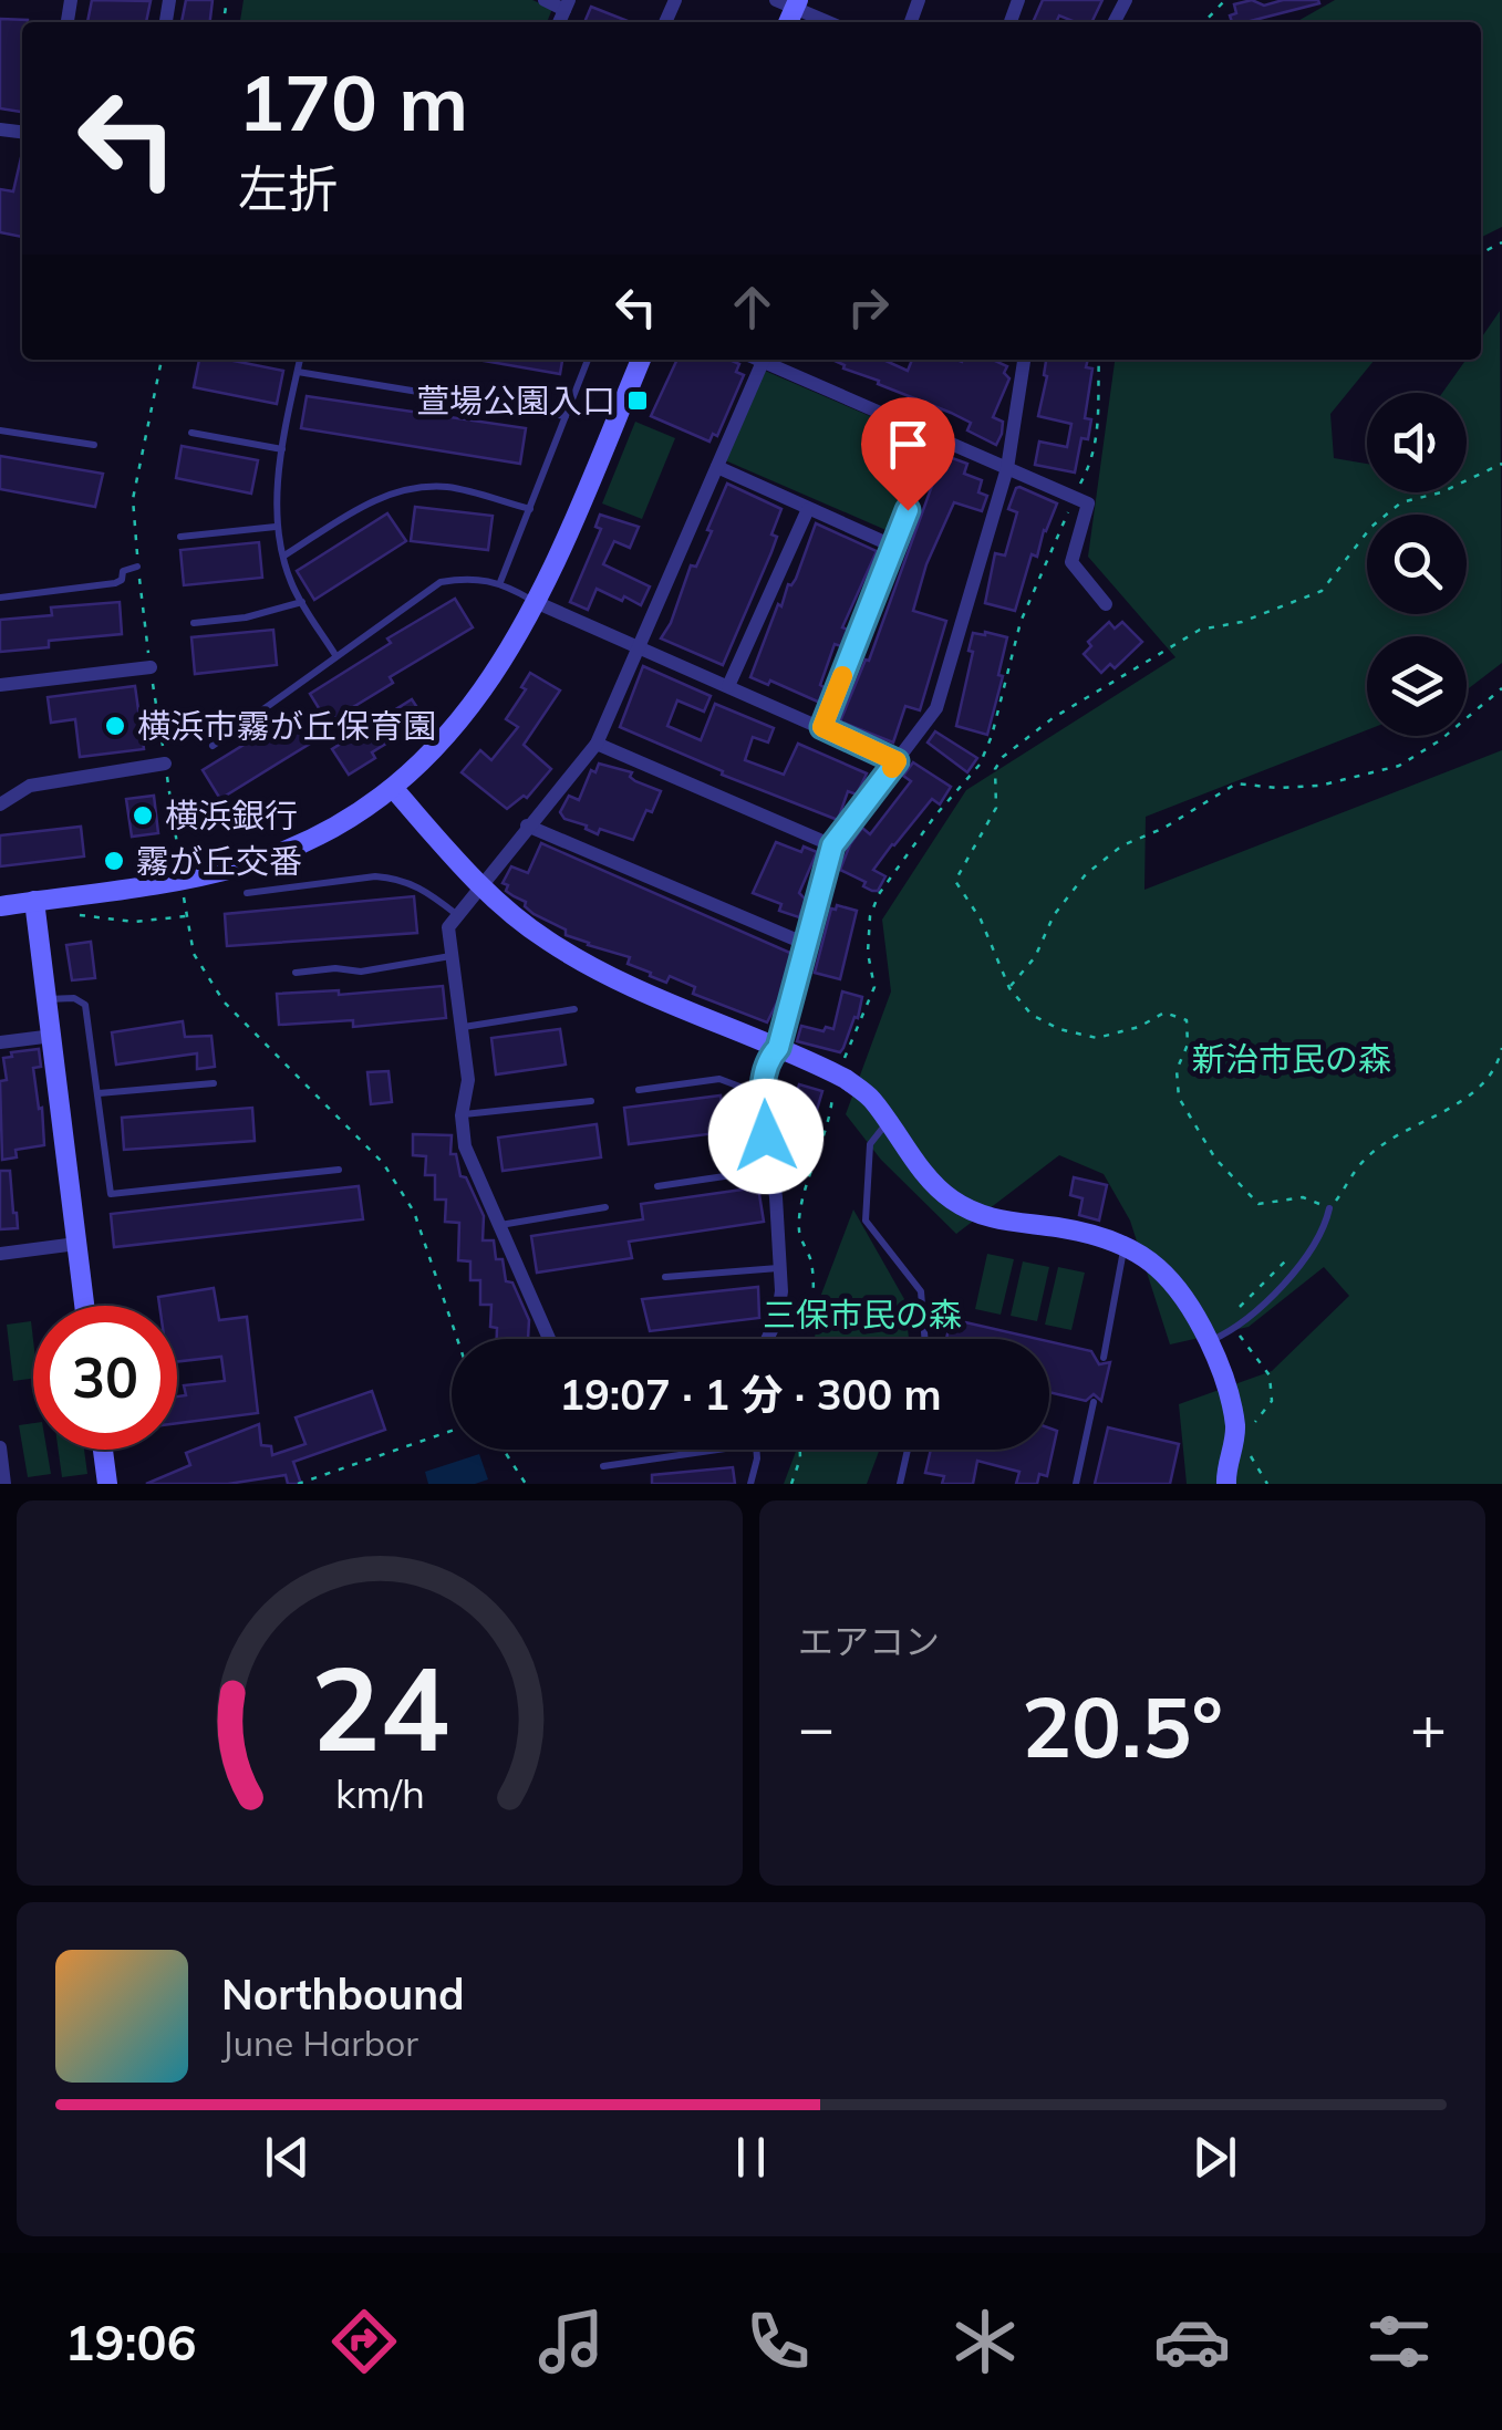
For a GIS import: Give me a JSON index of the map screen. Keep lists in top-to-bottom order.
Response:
{
  "parks": ["新治市民の森", "三保市民の森"],
  "places": {
    "transit": ["萱場公園入口"],
    "other": ["横浜市霧が丘保育園", "横浜銀行", "霧が丘交番"]
  },
  "page": {
    "turn": ["170 m", "左折"],
    "limit": "30",
    "trip": "19:07 · 1 分 · 300 m",
    "tile": "エアコン",
    "heat": ["−", "20.5°", "+"],
    "song": ["Northbound", "June Harbor"],
    "tabs": "19:06",
    "gauge": ["24", "km/h"]
  }
}
